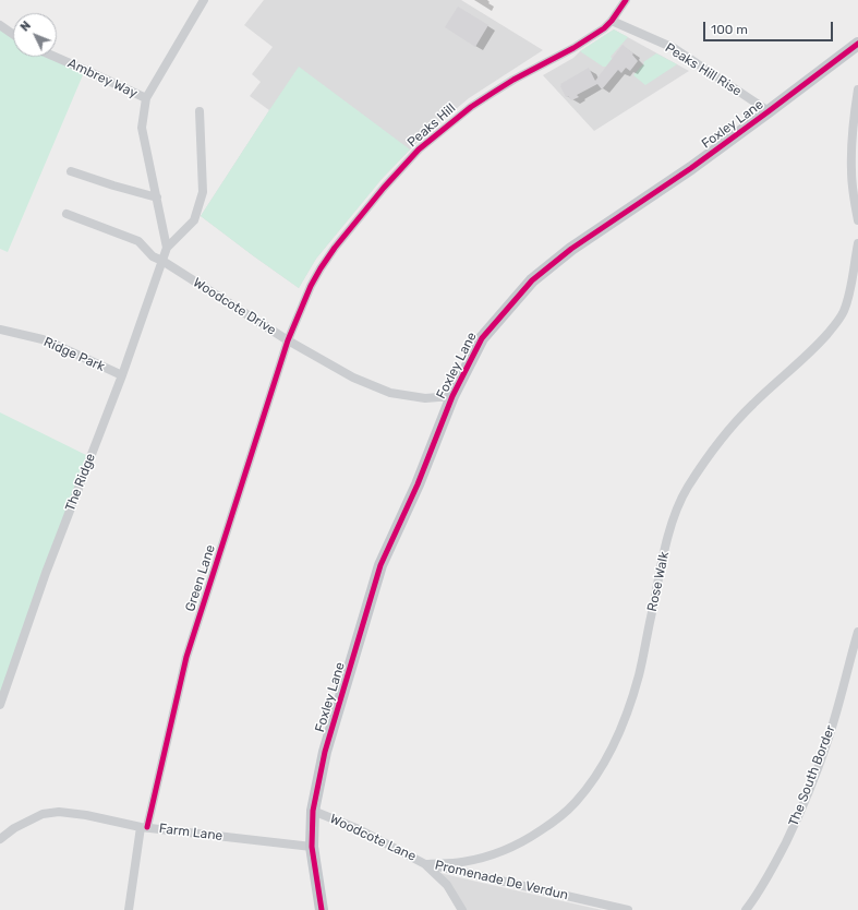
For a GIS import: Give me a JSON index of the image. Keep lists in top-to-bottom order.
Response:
{
  "streets": {
    "main road": ["Foxley Lane"],
    "street": [
      "Peaks Hill Rise",
      "Ambrey Way",
      "Peaks Hill",
      "Woodcote Drive",
      "Ridge Park",
      "The Ridge",
      "Green Lane",
      "Rose Walk",
      "The South Border",
      "Farm Lane",
      "Woodcote Lane",
      "Promenade De Verdun"
    ]
  },
  "crossings": [
    ["Peaks Hill Rise", "Foxley Lane"],
    ["Peaks Hill Rise", "Peaks Hill"],
    ["Foxley Lane", "Woodcote Drive"],
    ["Foxley Lane", "Farm Lane"],
    ["Foxley Lane", "Woodcote Lane"],
    ["Peaks Hill", "Woodcote Drive"],
    ["Peaks Hill", "Green Lane"],
    ["Woodcote Drive", "The Ridge"],
    ["Woodcote Drive", "Green Lane"],
    ["Ridge Park", "The Ridge"],
    ["Green Lane", "Farm Lane"],
    ["Rose Walk", "Woodcote Lane"],
    ["Rose Walk", "Promenade De Verdun"],
    ["Woodcote Lane", "Promenade De Verdun"]
  ],
  "scale_bar": "100 m",
  "north": "top left"
}
